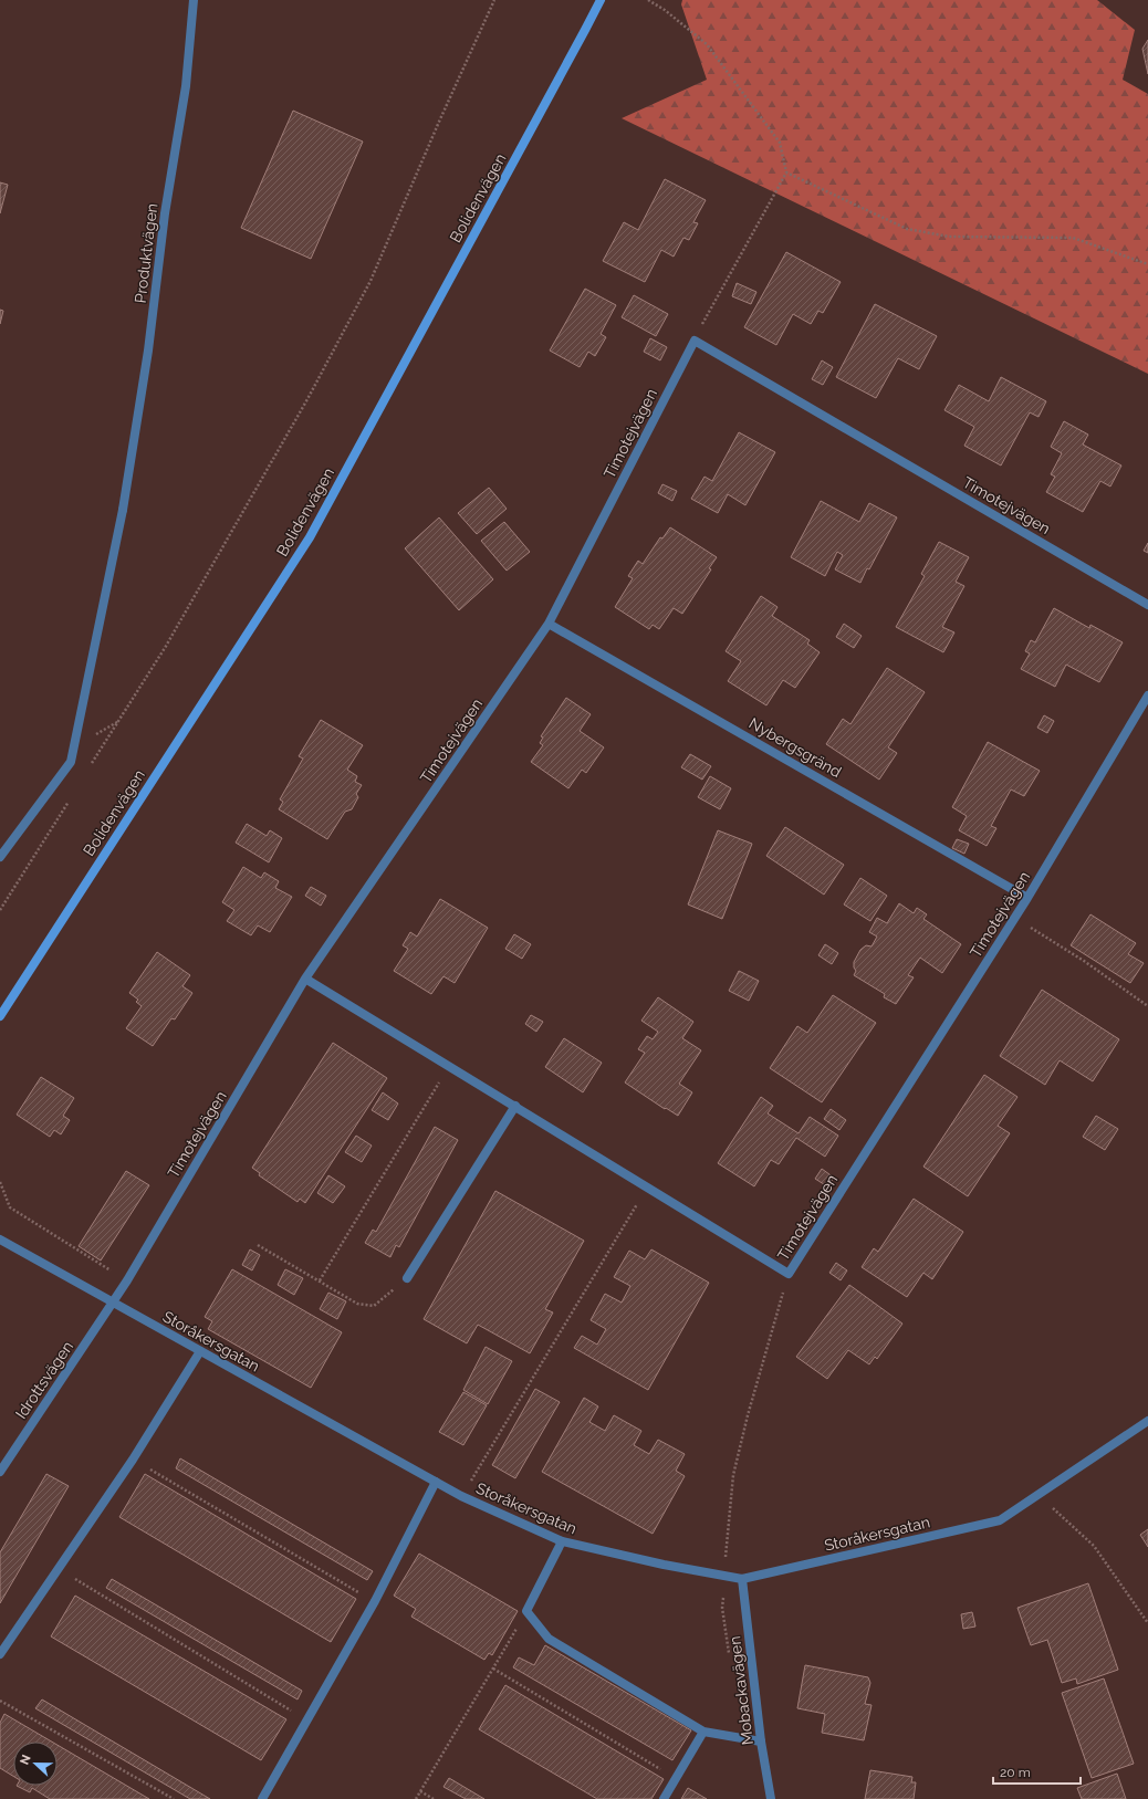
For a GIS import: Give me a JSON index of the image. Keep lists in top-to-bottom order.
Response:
{
  "streets": {
    "main road": ["Bolidenvägen"],
    "street": [
      "Produktvägen",
      "Timotejvägen",
      "Nybergsgränd",
      "Storåkersgatan",
      "Idrottsvägen",
      "Mobackavägen"
    ]
  },
  "crossings": [
    ["Timotejvägen", "Nybergsgränd"],
    ["Timotejvägen", "Storåkersgatan"],
    ["Timotejvägen", "Idrottsvägen"],
    ["Storåkersgatan", "Idrottsvägen"],
    ["Storåkersgatan", "Mobackavägen"]
  ],
  "scale_bar": "20 m",
  "north": "left"
}
